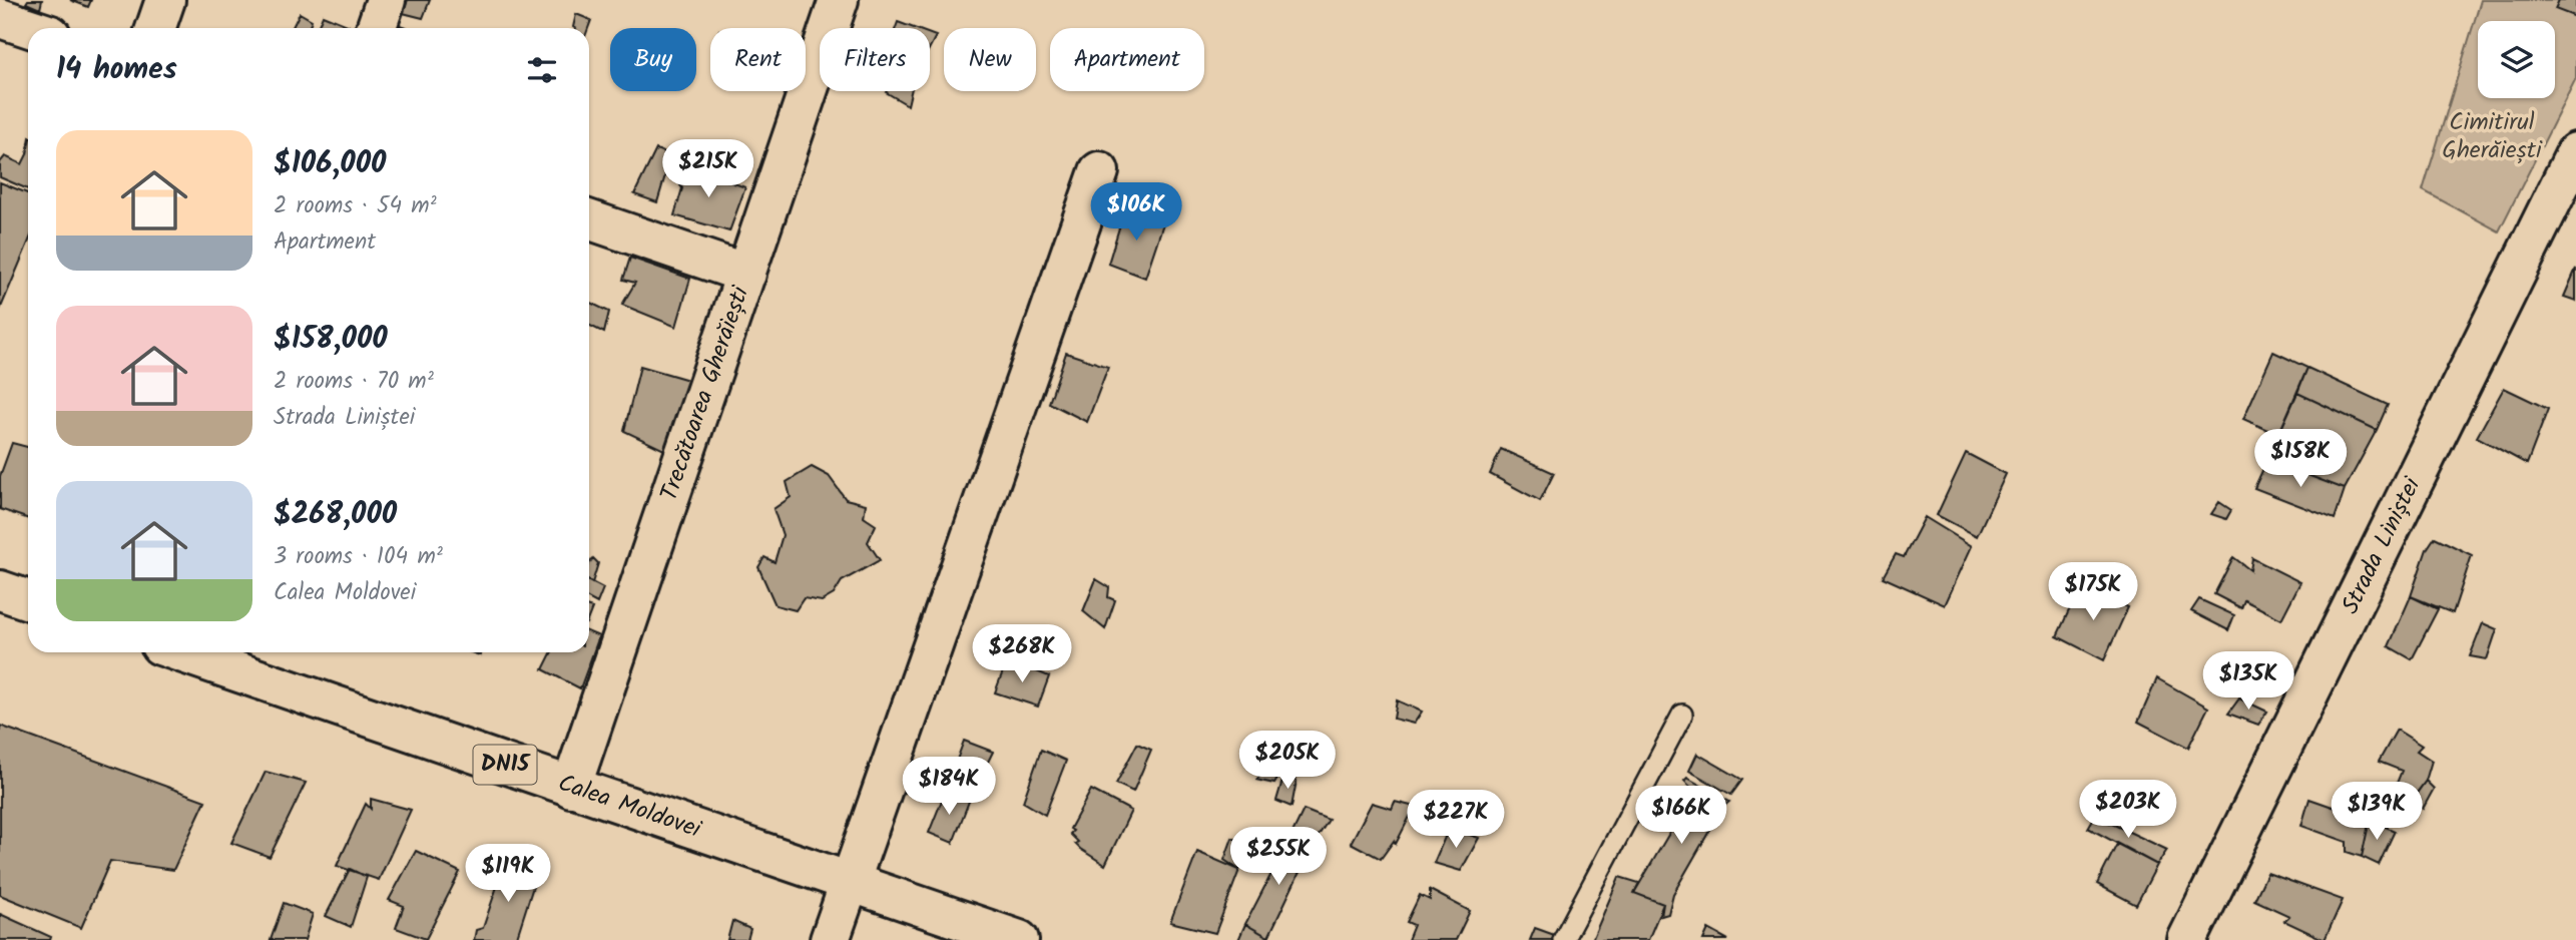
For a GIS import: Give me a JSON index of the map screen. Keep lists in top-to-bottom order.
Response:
{
  "streets": {
    "street": [
      "Trecătoarea Gherăiești",
      "Strada Liniștei",
      "DN15",
      "Calea Moldovei"
    ]
  },
  "crossings": [
    ["Trecătoarea Gherăiești", "Calea Moldovei"]
  ],
  "parks": ["Cimitirul Gherăiești"],
  "page": {
    "chip": [
      "Buy",
      "Rent",
      "Filters",
      "New",
      "Apartment"
    ],
    "heading": "14 homes",
    "list": [
      {
        "name": "$106,000",
        "note": "2 rooms · 54 m² · Apartment"
      },
      {
        "name": "$158,000",
        "note": "2 rooms · 70 m² · Strada Liniștei"
      },
      {
        "name": "$268,000",
        "note": "3 rooms · 104 m² · Calea Moldovei"
      }
    ],
    "price": [
      "$215K",
      "$106K",
      "$158K",
      "$175K",
      "$268K",
      "$135K",
      "$205K",
      "$184K",
      "$203K",
      "$139K",
      "$166K",
      "$227K",
      "$255K",
      "$119K"
    ]
  }
}
